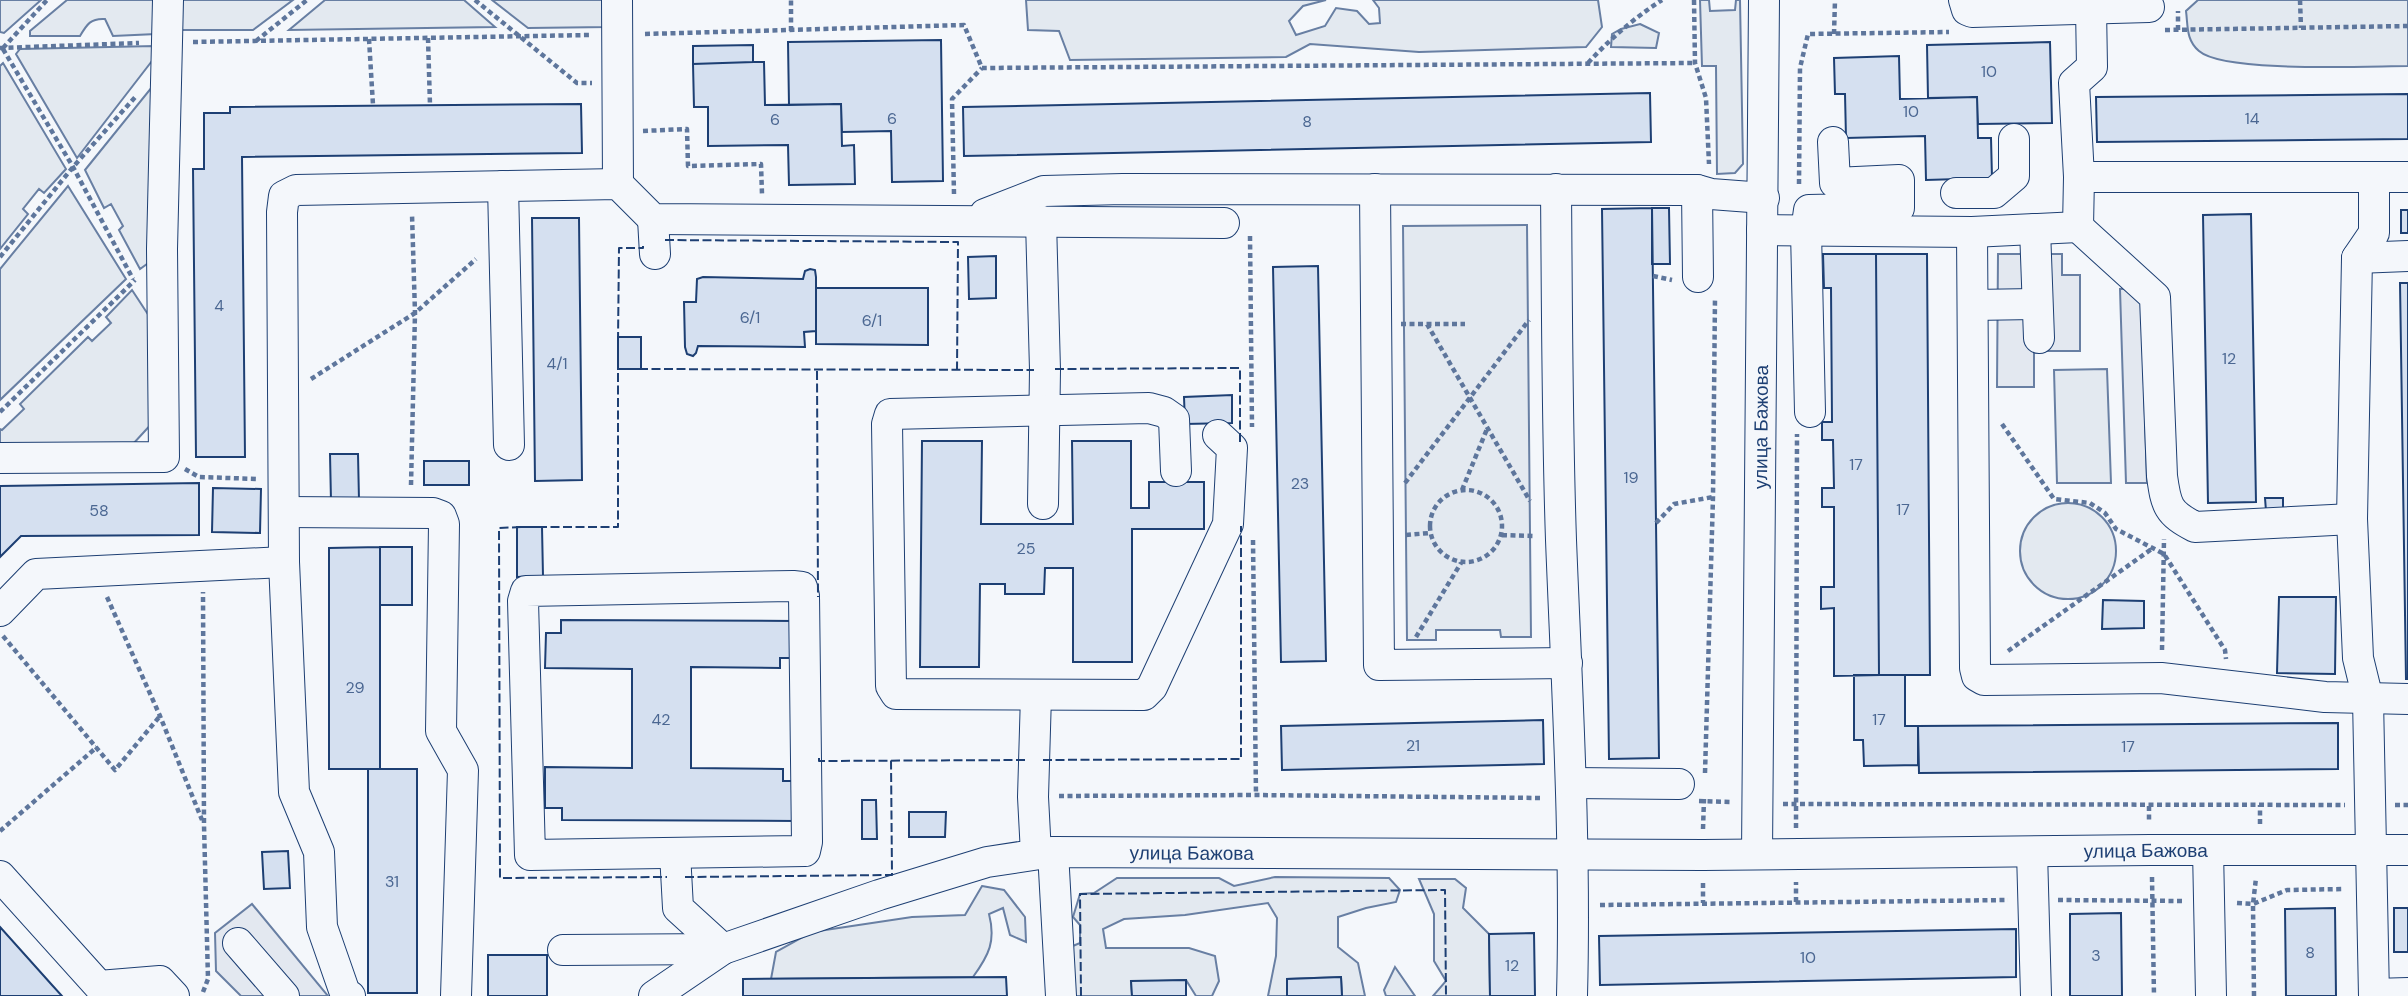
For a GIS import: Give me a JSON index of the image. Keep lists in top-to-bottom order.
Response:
{
  "streets": {
    "street": ["улица Бажова"]
  },
  "house_numbers": [
    "10",
    "10",
    "6",
    "14",
    "6",
    "8",
    "4",
    "6/1",
    "6/1",
    "12",
    "4/1",
    "17",
    "19",
    "23",
    "17",
    "58",
    "25",
    "29",
    "42",
    "17",
    "21",
    "17",
    "31",
    "8",
    "3",
    "10",
    "12"
  ]
}
